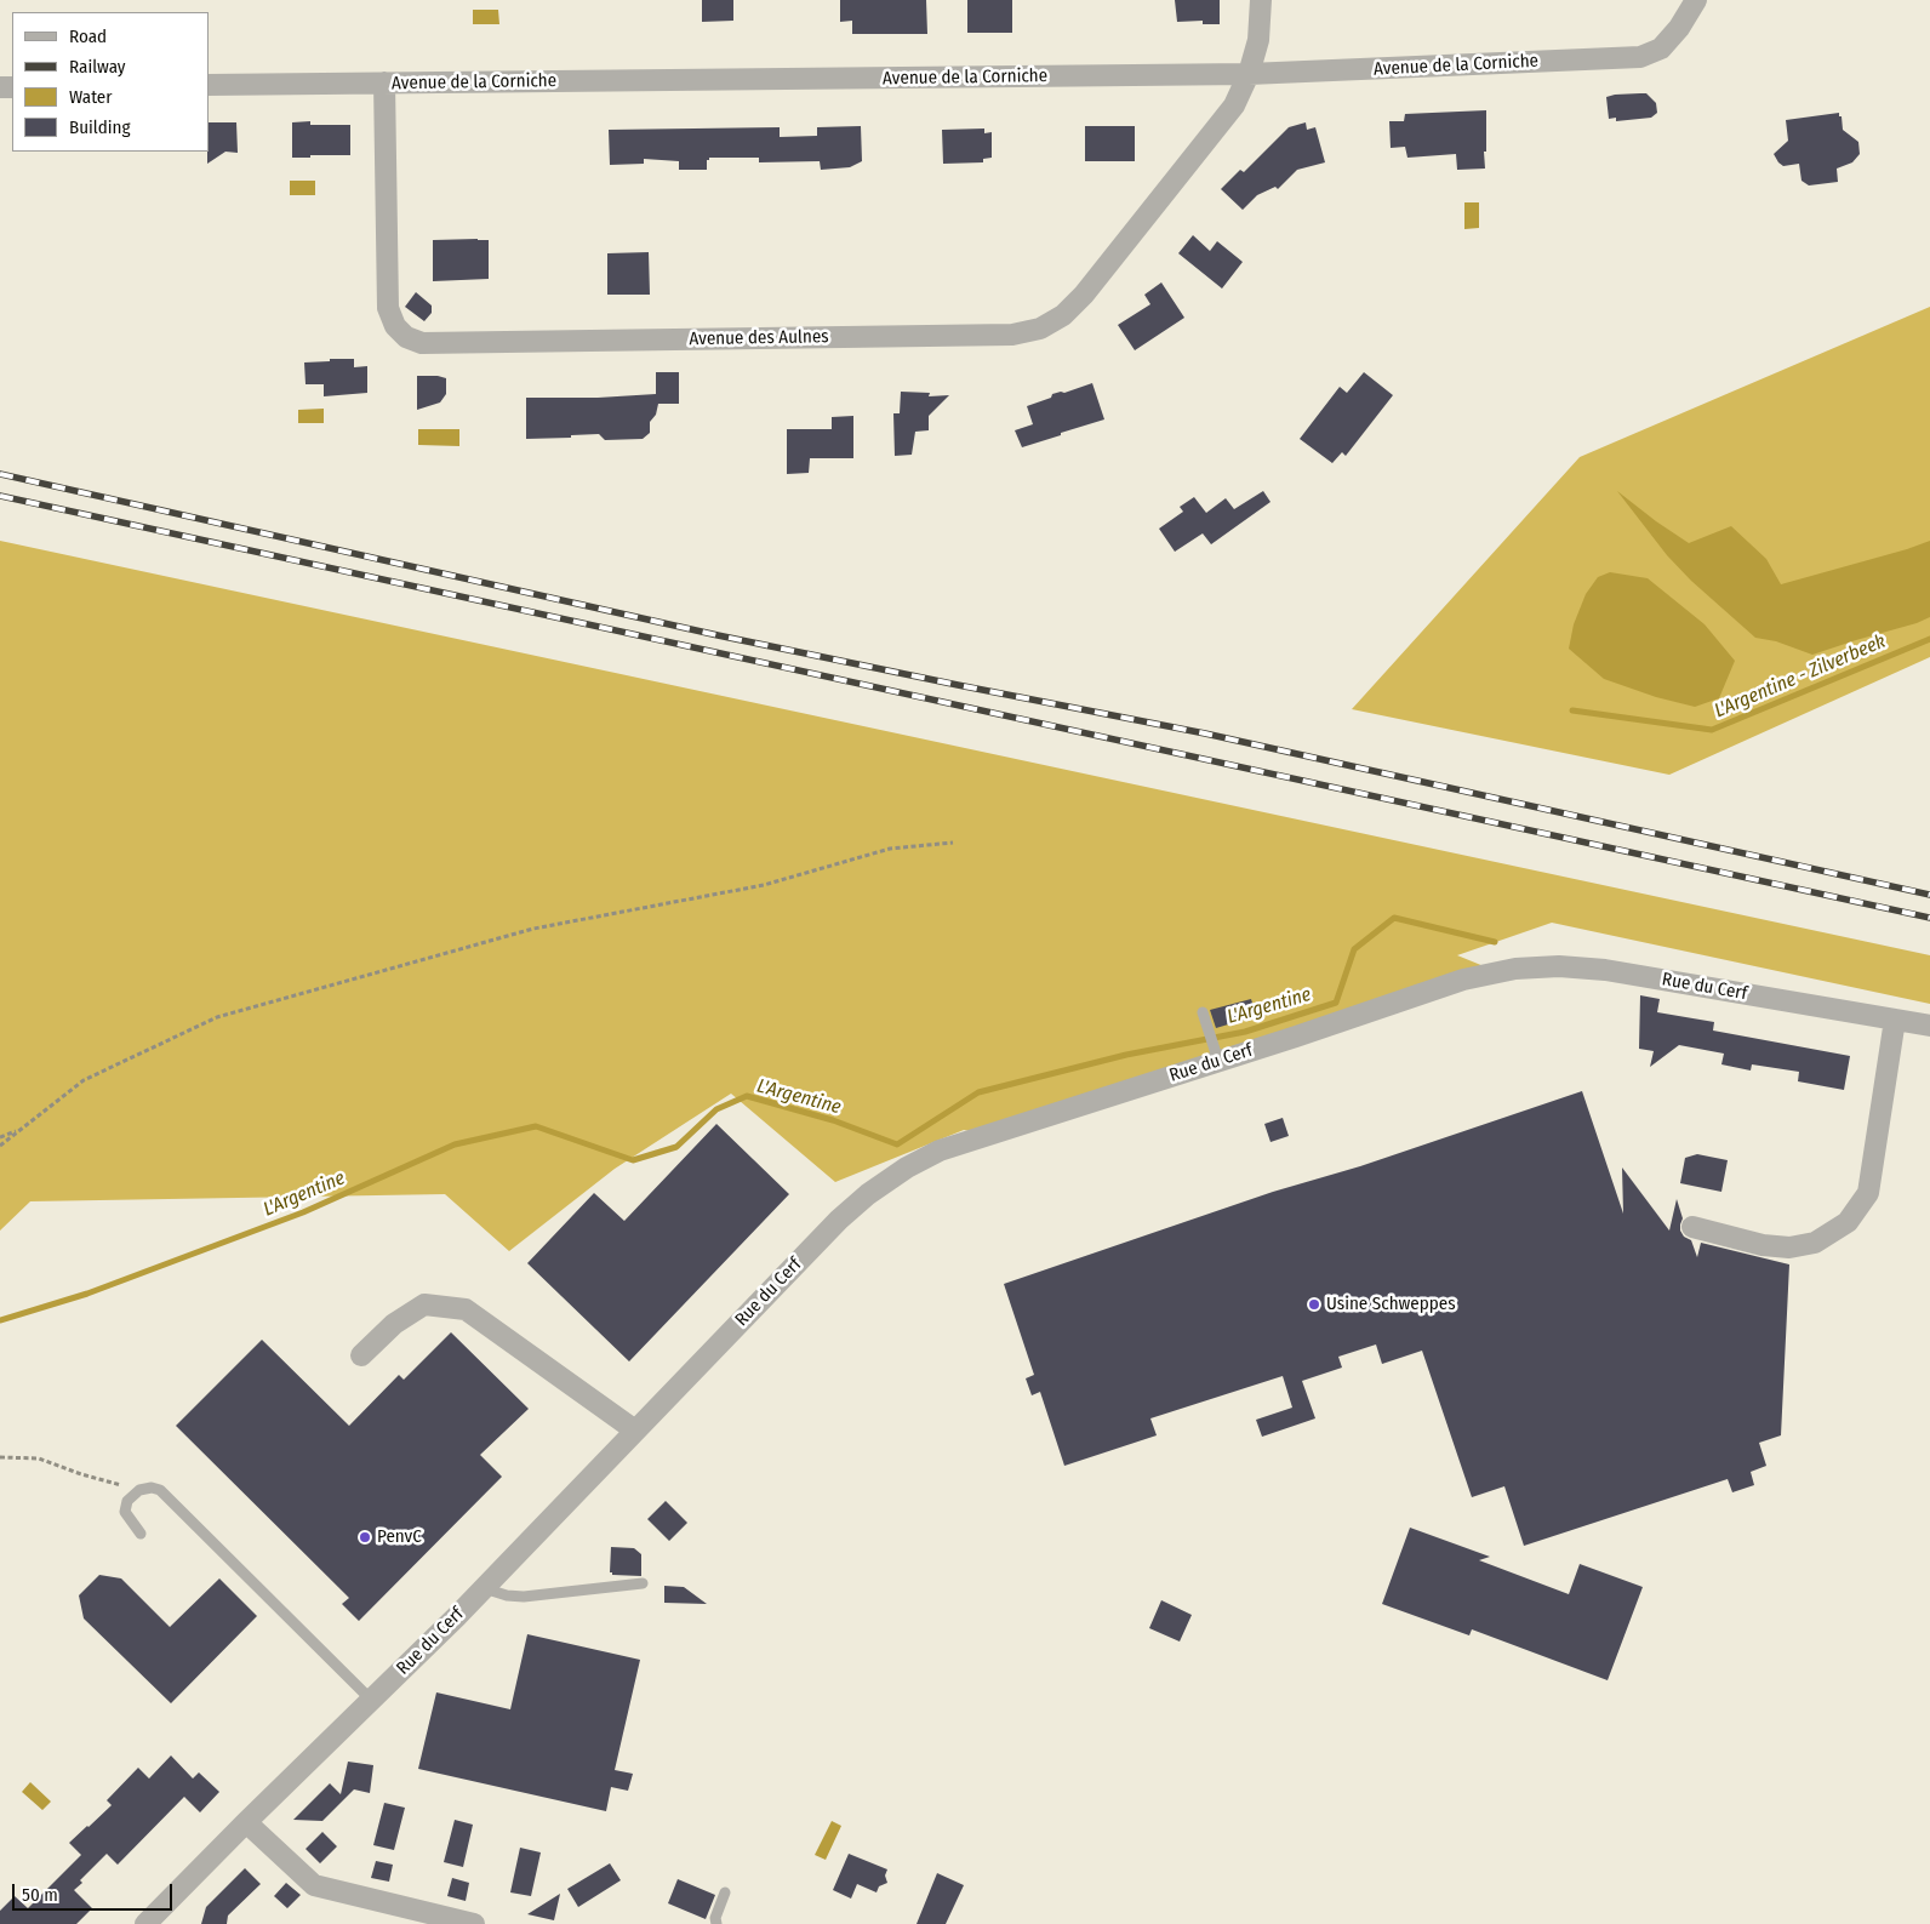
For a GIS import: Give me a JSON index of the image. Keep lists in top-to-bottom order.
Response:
{
  "streets": {
    "street": ["Avenue de la Corniche", "Avenue des Aulnes", "Rue du Cerf"]
  },
  "crossings": [
    ["Avenue de la Corniche", "Avenue des Aulnes"]
  ],
  "water": ["L'Argentine - Zilverbeek", "L'Argentine"],
  "places": ["Usine Schweppes", "PenvC"],
  "legend": [
    "Road",
    "Railway",
    "Water",
    "Building"
  ],
  "scale_bar": "50 m"
}
